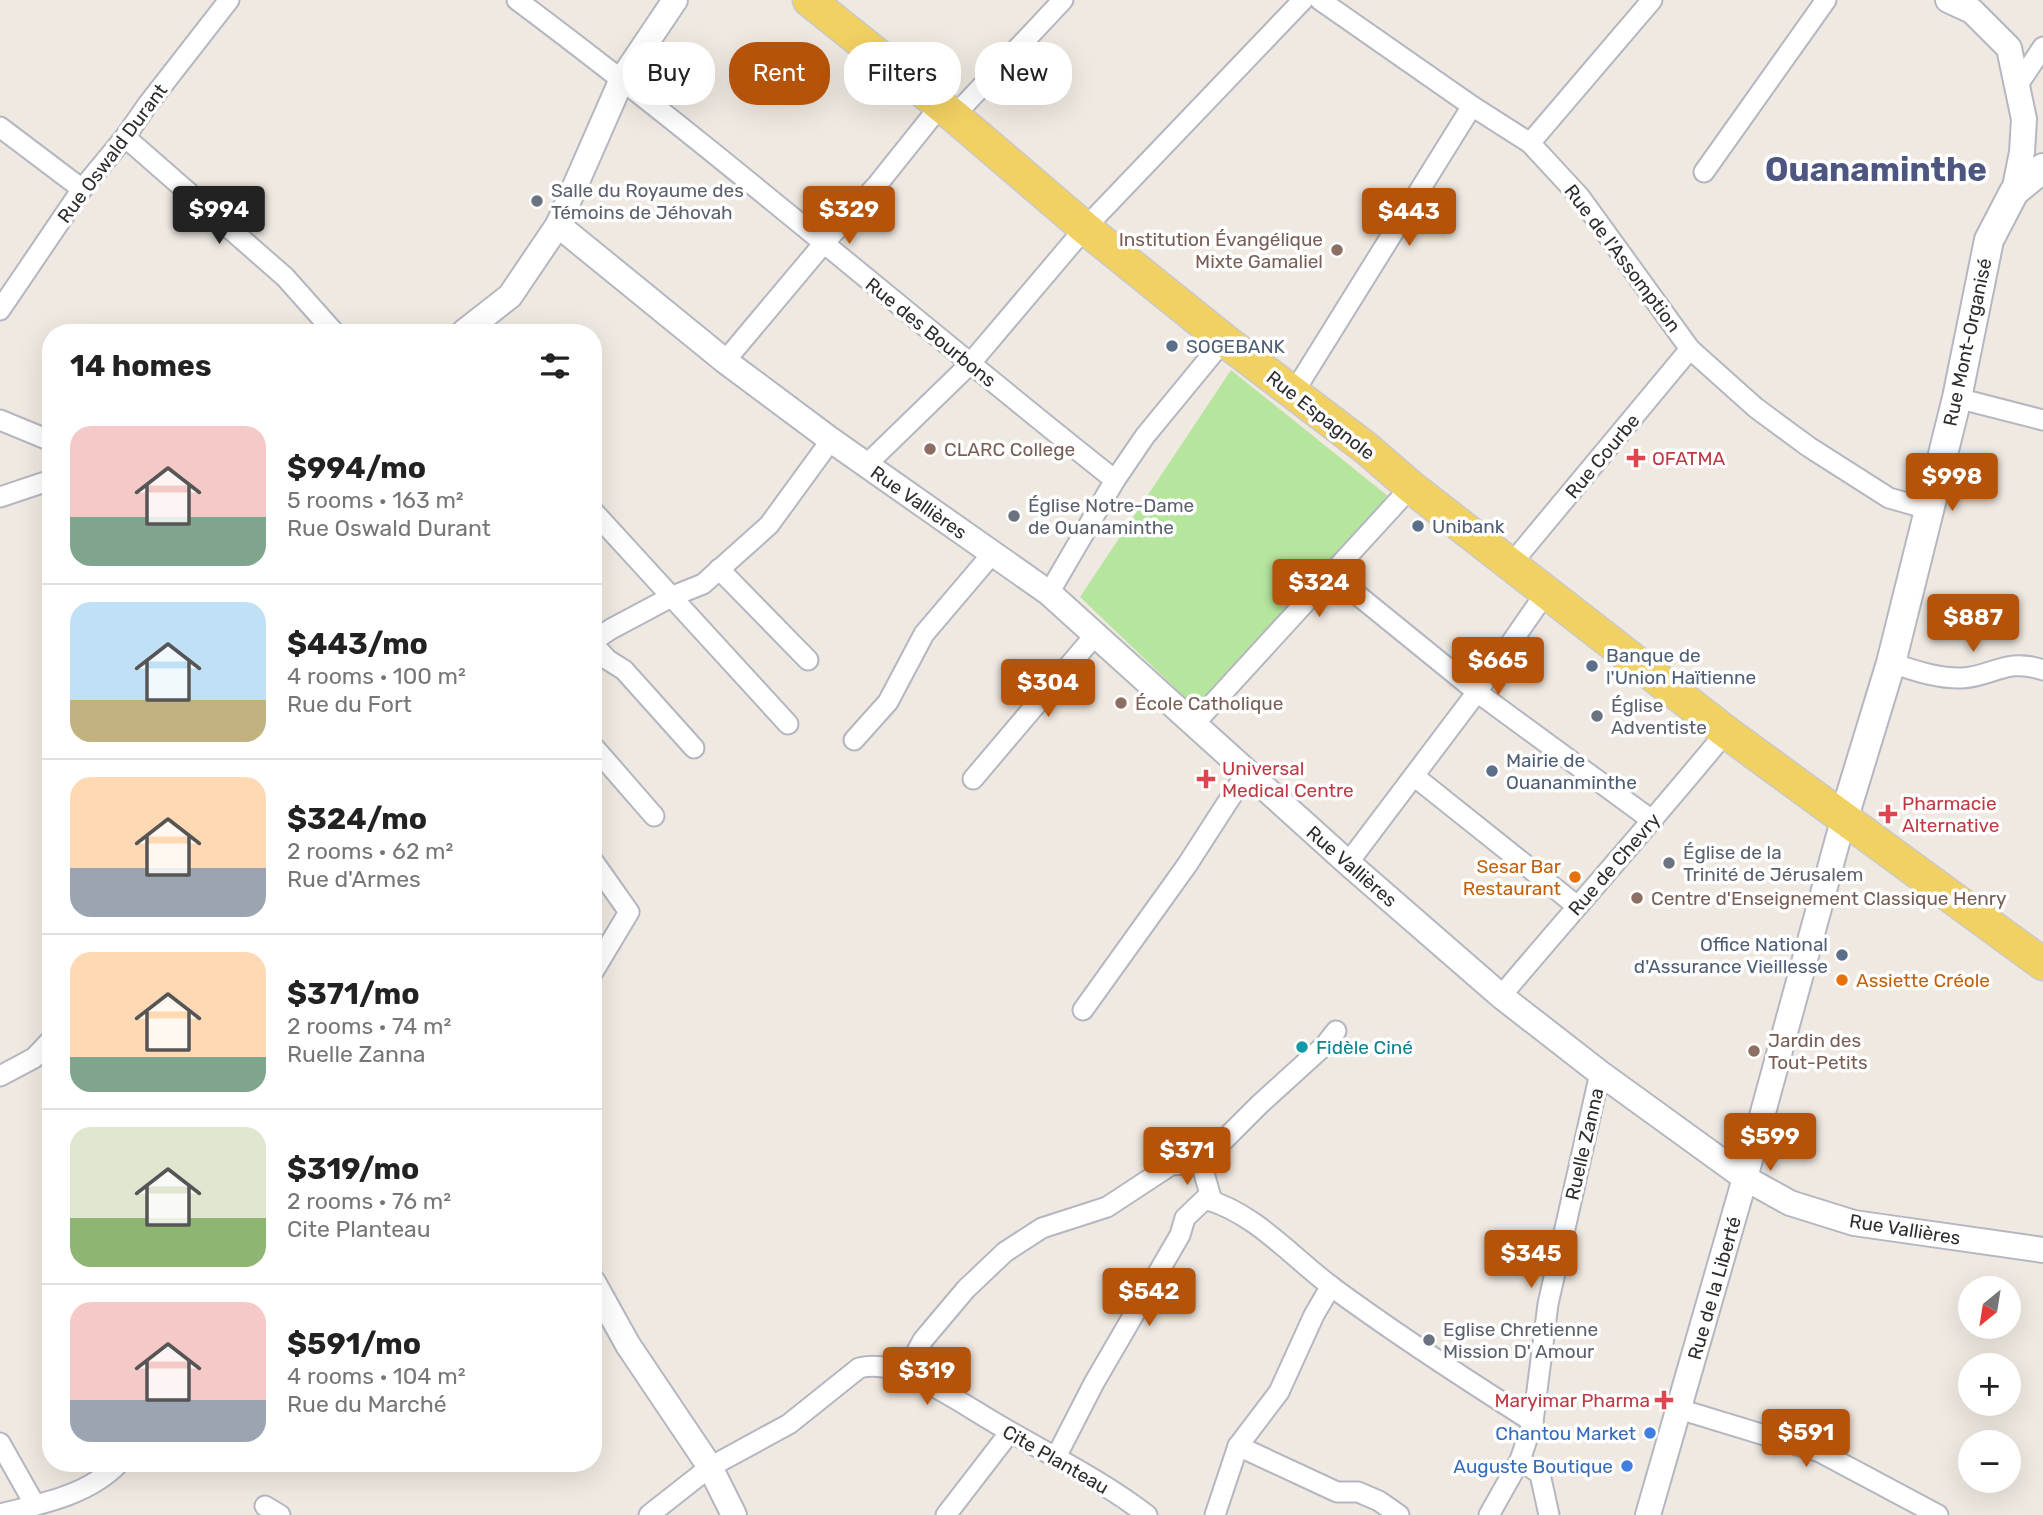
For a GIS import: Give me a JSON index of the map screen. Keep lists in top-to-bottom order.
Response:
{
  "streets": {
    "main road": ["Rue Mont-Organisé", "Rue Espagnole"],
    "street": [
      "Rue Oswald Durant",
      "Rue de l'Assomption",
      "Rue des Bourbons",
      "Rue Courbe",
      "Rue Vallières",
      "Rue de Chevry",
      "Ruelle Zanna",
      "Rue de la Liberté",
      "Cite Planteau"
    ]
  },
  "crossings": [
    ["Rue de l'Assomption", "Rue Mont-Organisé"],
    ["Rue de l'Assomption", "Rue Courbe"],
    ["Rue Mont-Organisé", "Rue Espagnole"],
    ["Rue Mont-Organisé", "Rue de la Liberté"],
    ["Rue Espagnole", "Rue Courbe"],
    ["Rue Espagnole", "Rue de Chevry"],
    ["Rue Espagnole", "Rue de la Liberté"],
    ["Rue Vallières", "Rue de Chevry"],
    ["Rue Vallières", "Ruelle Zanna"],
    ["Rue Vallières", "Rue de la Liberté"]
  ],
  "districts": ["Ouanaminthe"],
  "places": {
    "other": [
      "Salle du Royaume des Témoins de Jéhovah",
      "Institution Évangélique Mixte Gamaliel",
      "SOGEBANK",
      "CLARC College",
      "Église Notre-Dame de Ouanaminthe",
      "Unibank",
      "Banque de l'Union Haïtienne",
      "École Catholique",
      "Église Adventiste",
      "Mairie de Ouananminthe",
      "Église de la Trinité de Jérusalem",
      "Sesar Bar Restaurant",
      "Centre d'Enseignement Classique Henry",
      "Office National d'Assurance Vieillesse",
      "Assiette Créole",
      "Fidèle Ciné",
      "Jardin des Tout-Petits",
      "Eglise Chretienne Mission D' Amour",
      "Chantou Market",
      "Auguste Boutique"
    ],
    "health": [
      "OFATMA",
      "Universal Medical Centre",
      "Pharmacie Alternative",
      "Maryimar Pharma"
    ]
  },
  "north": "bottom left",
  "page": {
    "chip": [
      "Buy",
      "Rent",
      "Filters",
      "New"
    ],
    "price": [
      "$994",
      "$329",
      "$443",
      "$998",
      "$324",
      "$887",
      "$665",
      "$304",
      "$599",
      "$371",
      "$345",
      "$542",
      "$319",
      "$591"
    ],
    "heading": "14 homes",
    "list": [
      {
        "name": "$994/mo",
        "note": "5 rooms · 163 m² · Rue Oswald Durant"
      },
      {
        "name": "$443/mo",
        "note": "4 rooms · 100 m² · Rue du Fort"
      },
      {
        "name": "$324/mo",
        "note": "2 rooms · 62 m² · Rue d'Armes"
      },
      {
        "name": "$371/mo",
        "note": "2 rooms · 74 m² · Ruelle Zanna"
      },
      {
        "name": "$319/mo",
        "note": "2 rooms · 76 m² · Cite Planteau"
      },
      {
        "name": "$591/mo",
        "note": "4 rooms · 104 m² · Rue du Marché"
      }
    ],
    "map_buttons": ["+", "−"]
  }
}
